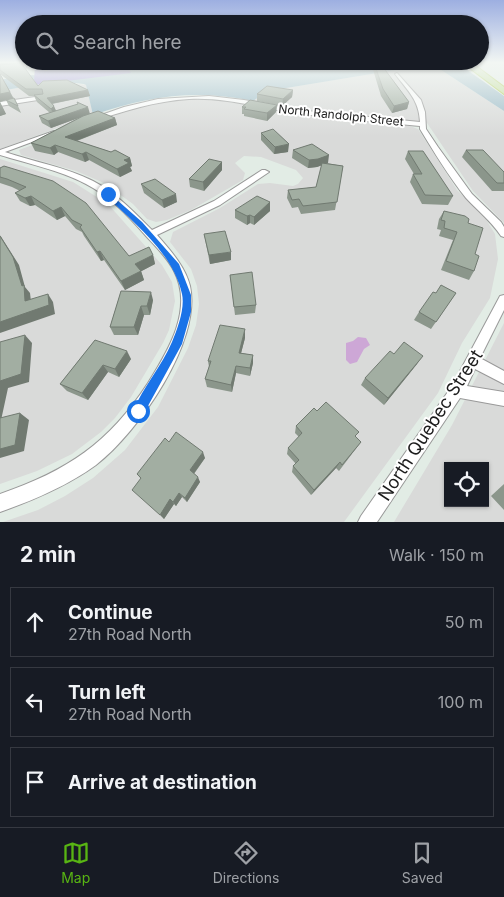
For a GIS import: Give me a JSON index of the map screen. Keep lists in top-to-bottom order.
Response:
{
  "streets": {
    "street": ["North Randolph Street", "North Quebec Street"]
  },
  "page": {
    "search": "Search here",
    "heading": ["2 min", "Walk · 150 m"],
    "list": [
      ["Continue", "27th Road North", "50 m"],
      ["Turn left", "27th Road North", "100 m"],
      "Arrive at destination"
    ],
    "nav": ["Map", "Directions", "Saved"]
  }
}
